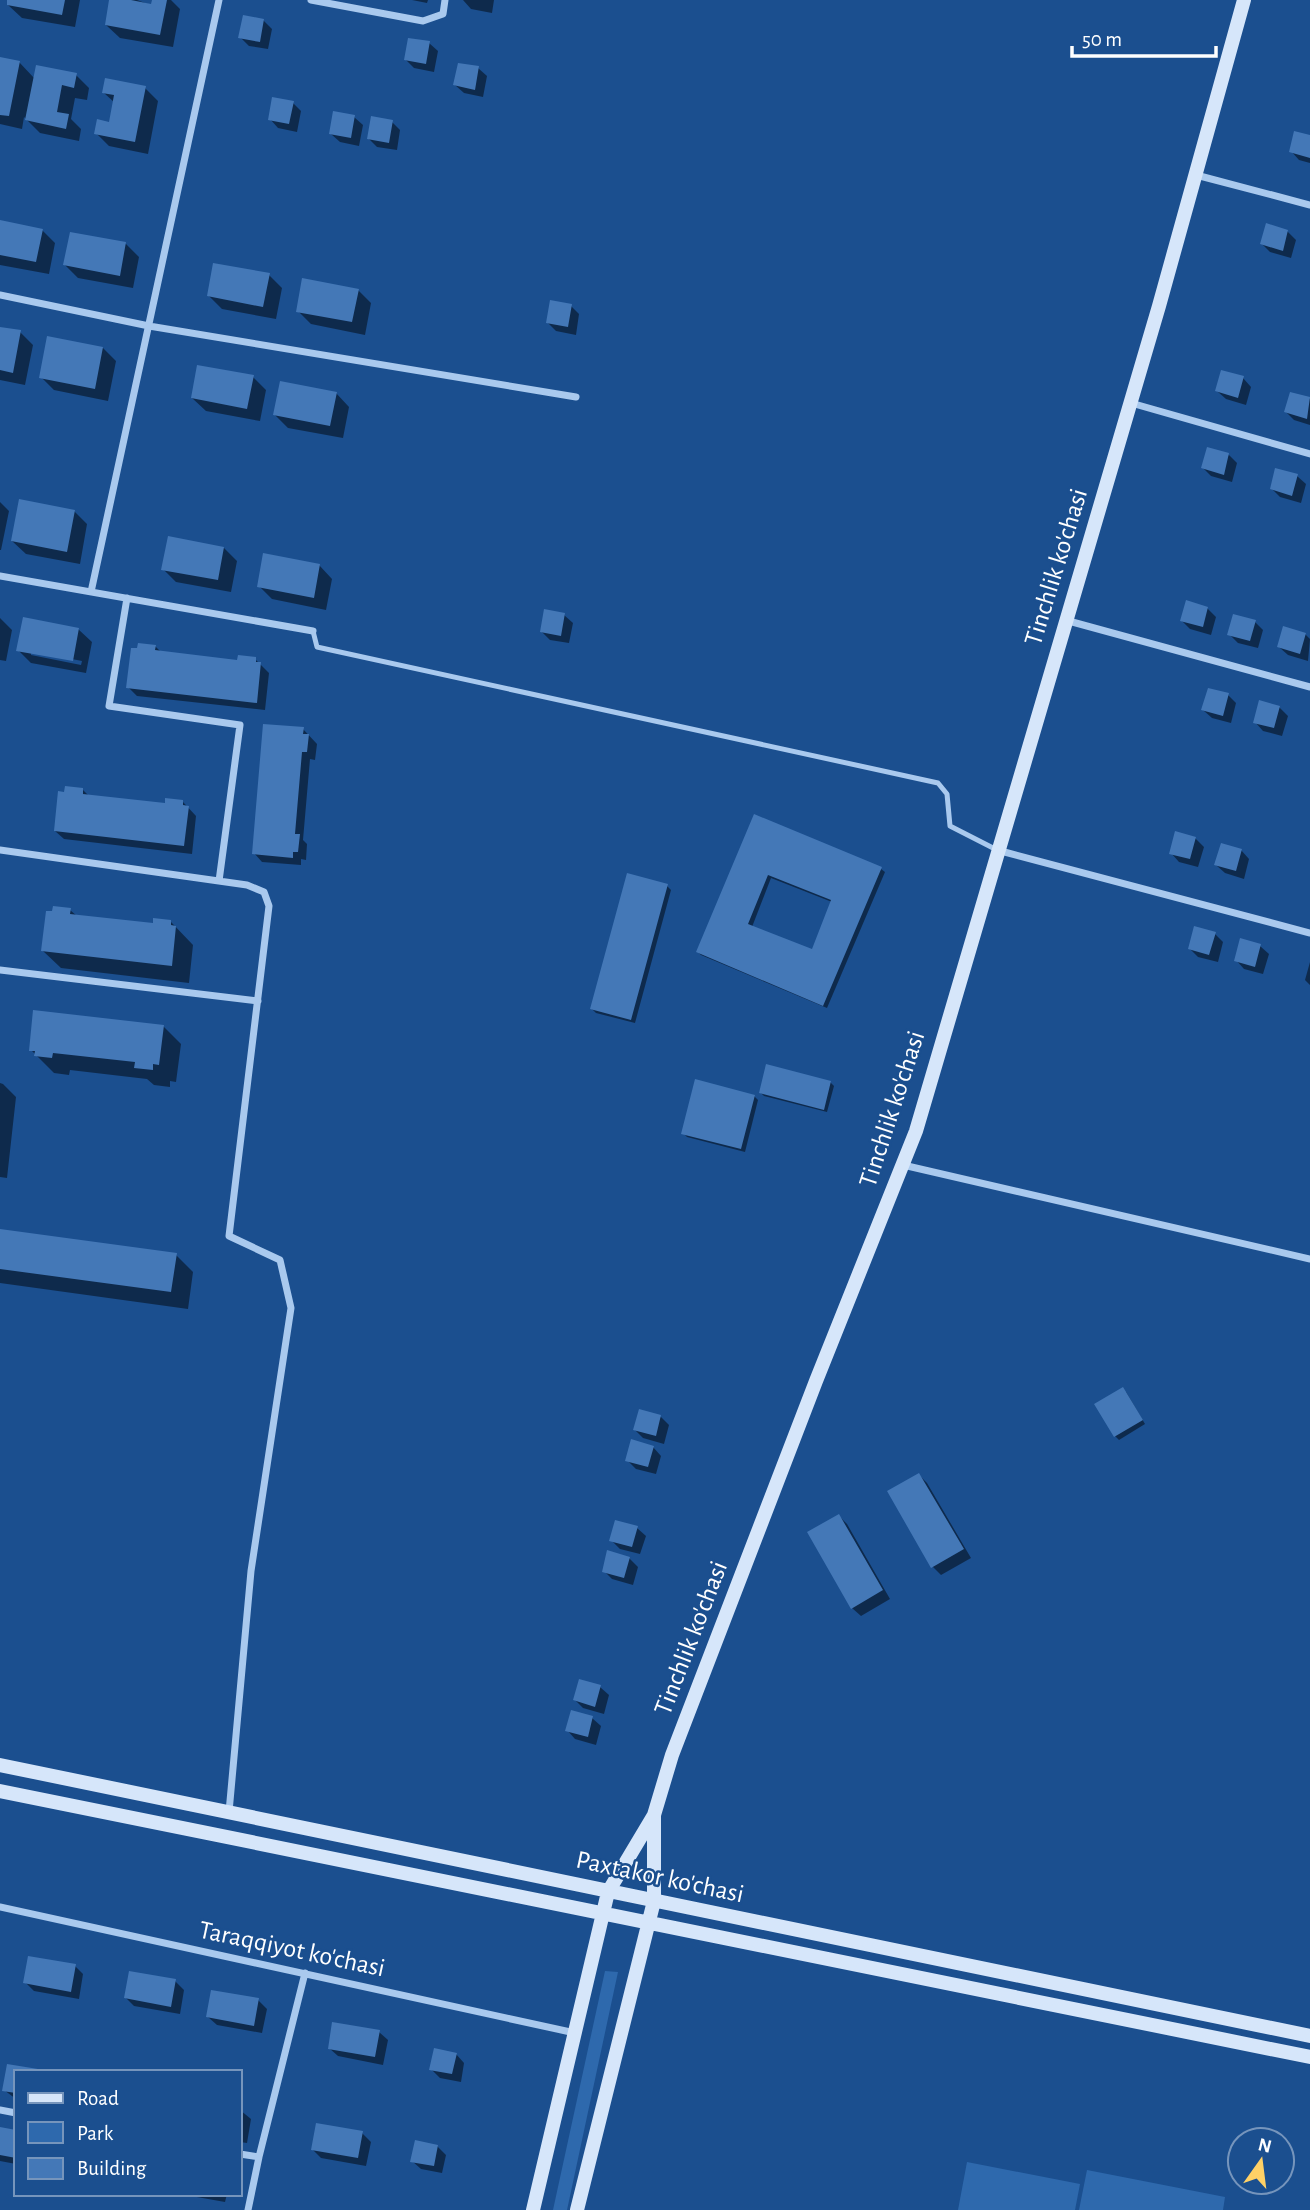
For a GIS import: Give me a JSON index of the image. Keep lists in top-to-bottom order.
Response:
{
  "streets": {
    "main road": ["Tinchlik ko'chasi", "Paxtakor ko'chasi"],
    "street": ["Taraqqiyot ko'chasi"]
  },
  "crossings": [
    ["Tinchlik ko'chasi", "Paxtakor ko'chasi"],
    ["Tinchlik ko'chasi", "Taraqqiyot ko'chasi"]
  ],
  "legend": ["Road", "Park", "Building"],
  "scale_bar": "50 m",
  "north": "top"
}
